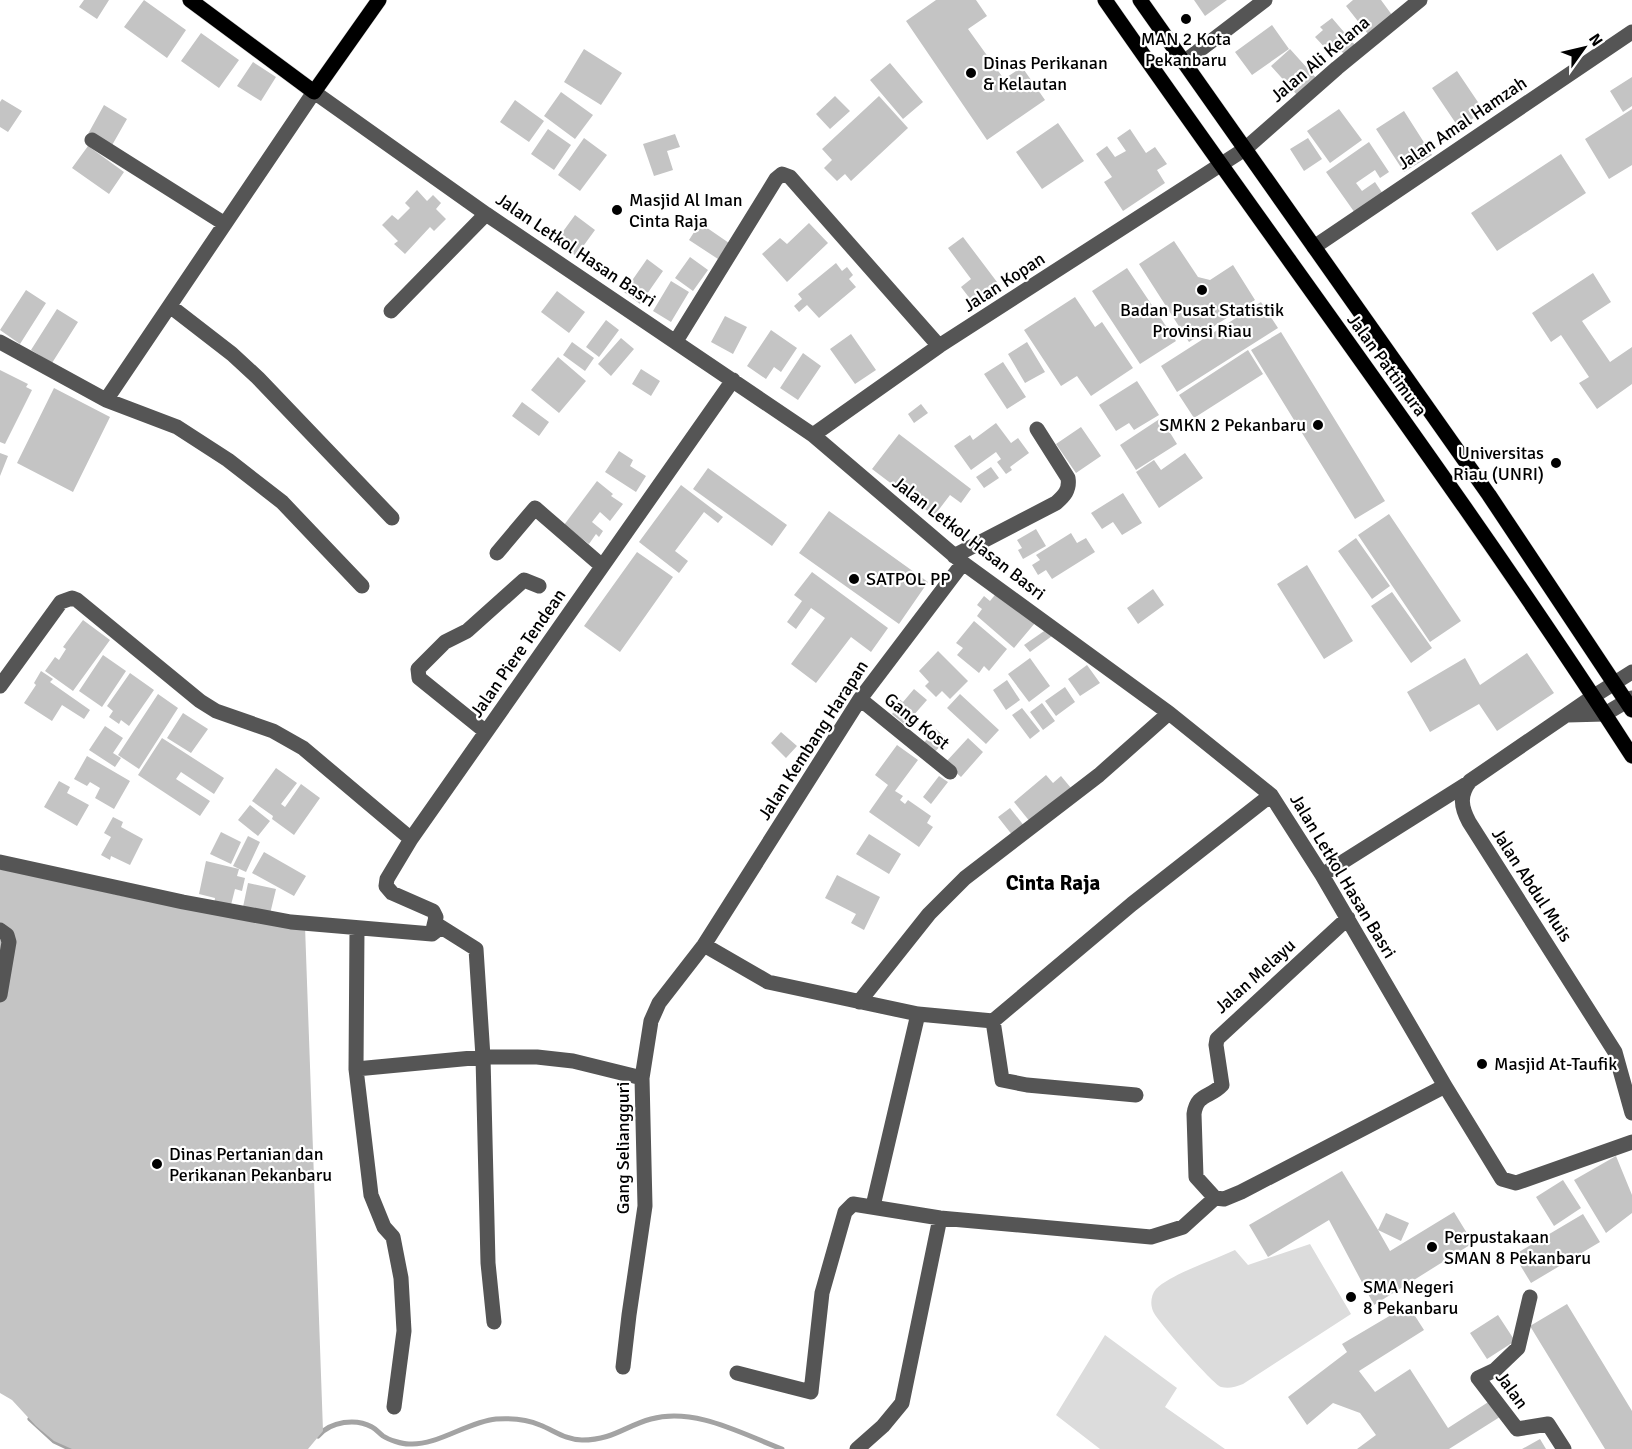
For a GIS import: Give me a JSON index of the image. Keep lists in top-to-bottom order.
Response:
{
  "streets": {
    "main road": ["Jalan Letkol Hasan Basri", "Jalan Pattimura"],
    "street": [
      "Jalan Ali Kelana",
      "Jalan Amal Hamzah",
      "Jalan Kopan",
      "Jalan Piere Tendean",
      "Gang Kost",
      "Jalan Kembang Harapan",
      "Jalan Abdul Muis",
      "Jalan Melayu",
      "Gang Seliangguri",
      "Jalan"
    ]
  },
  "crossings": [
    ["Jalan Ali Kelana", "Jalan Kopan"],
    ["Jalan Ali Kelana", "Jalan Pattimura"],
    ["Jalan Amal Hamzah", "Jalan Pattimura"],
    ["Jalan Letkol Hasan Basri", "Jalan Kopan"],
    ["Jalan Letkol Hasan Basri", "Jalan Piere Tendean"],
    ["Jalan Letkol Hasan Basri", "Jalan Kembang Harapan"],
    ["Jalan Letkol Hasan Basri", "Jalan Melayu"],
    ["Jalan Kopan", "Jalan Pattimura"],
    ["Gang Kost", "Jalan Kembang Harapan"],
    ["Jalan Kembang Harapan", "Gang Seliangguri"]
  ],
  "districts": ["Cinta Raja"],
  "places": [
    "MAN 2 Kota Pekanbaru",
    "Dinas Perikanan & Kelautan",
    "Masjid Al Iman Cinta Raja",
    "Badan Pusat Statistik Provinsi Riau",
    "SMKN 2 Pekanbaru",
    "Universitas Riau (UNRI)",
    "SATPOL PP",
    "Masjid At-Taufik",
    "Dinas Pertanian dan Perikanan Pekanbaru",
    "Perpustakaan SMAN 8 Pekanbaru",
    "SMA Negeri 8 Pekanbaru"
  ],
  "north": "top right"
}
